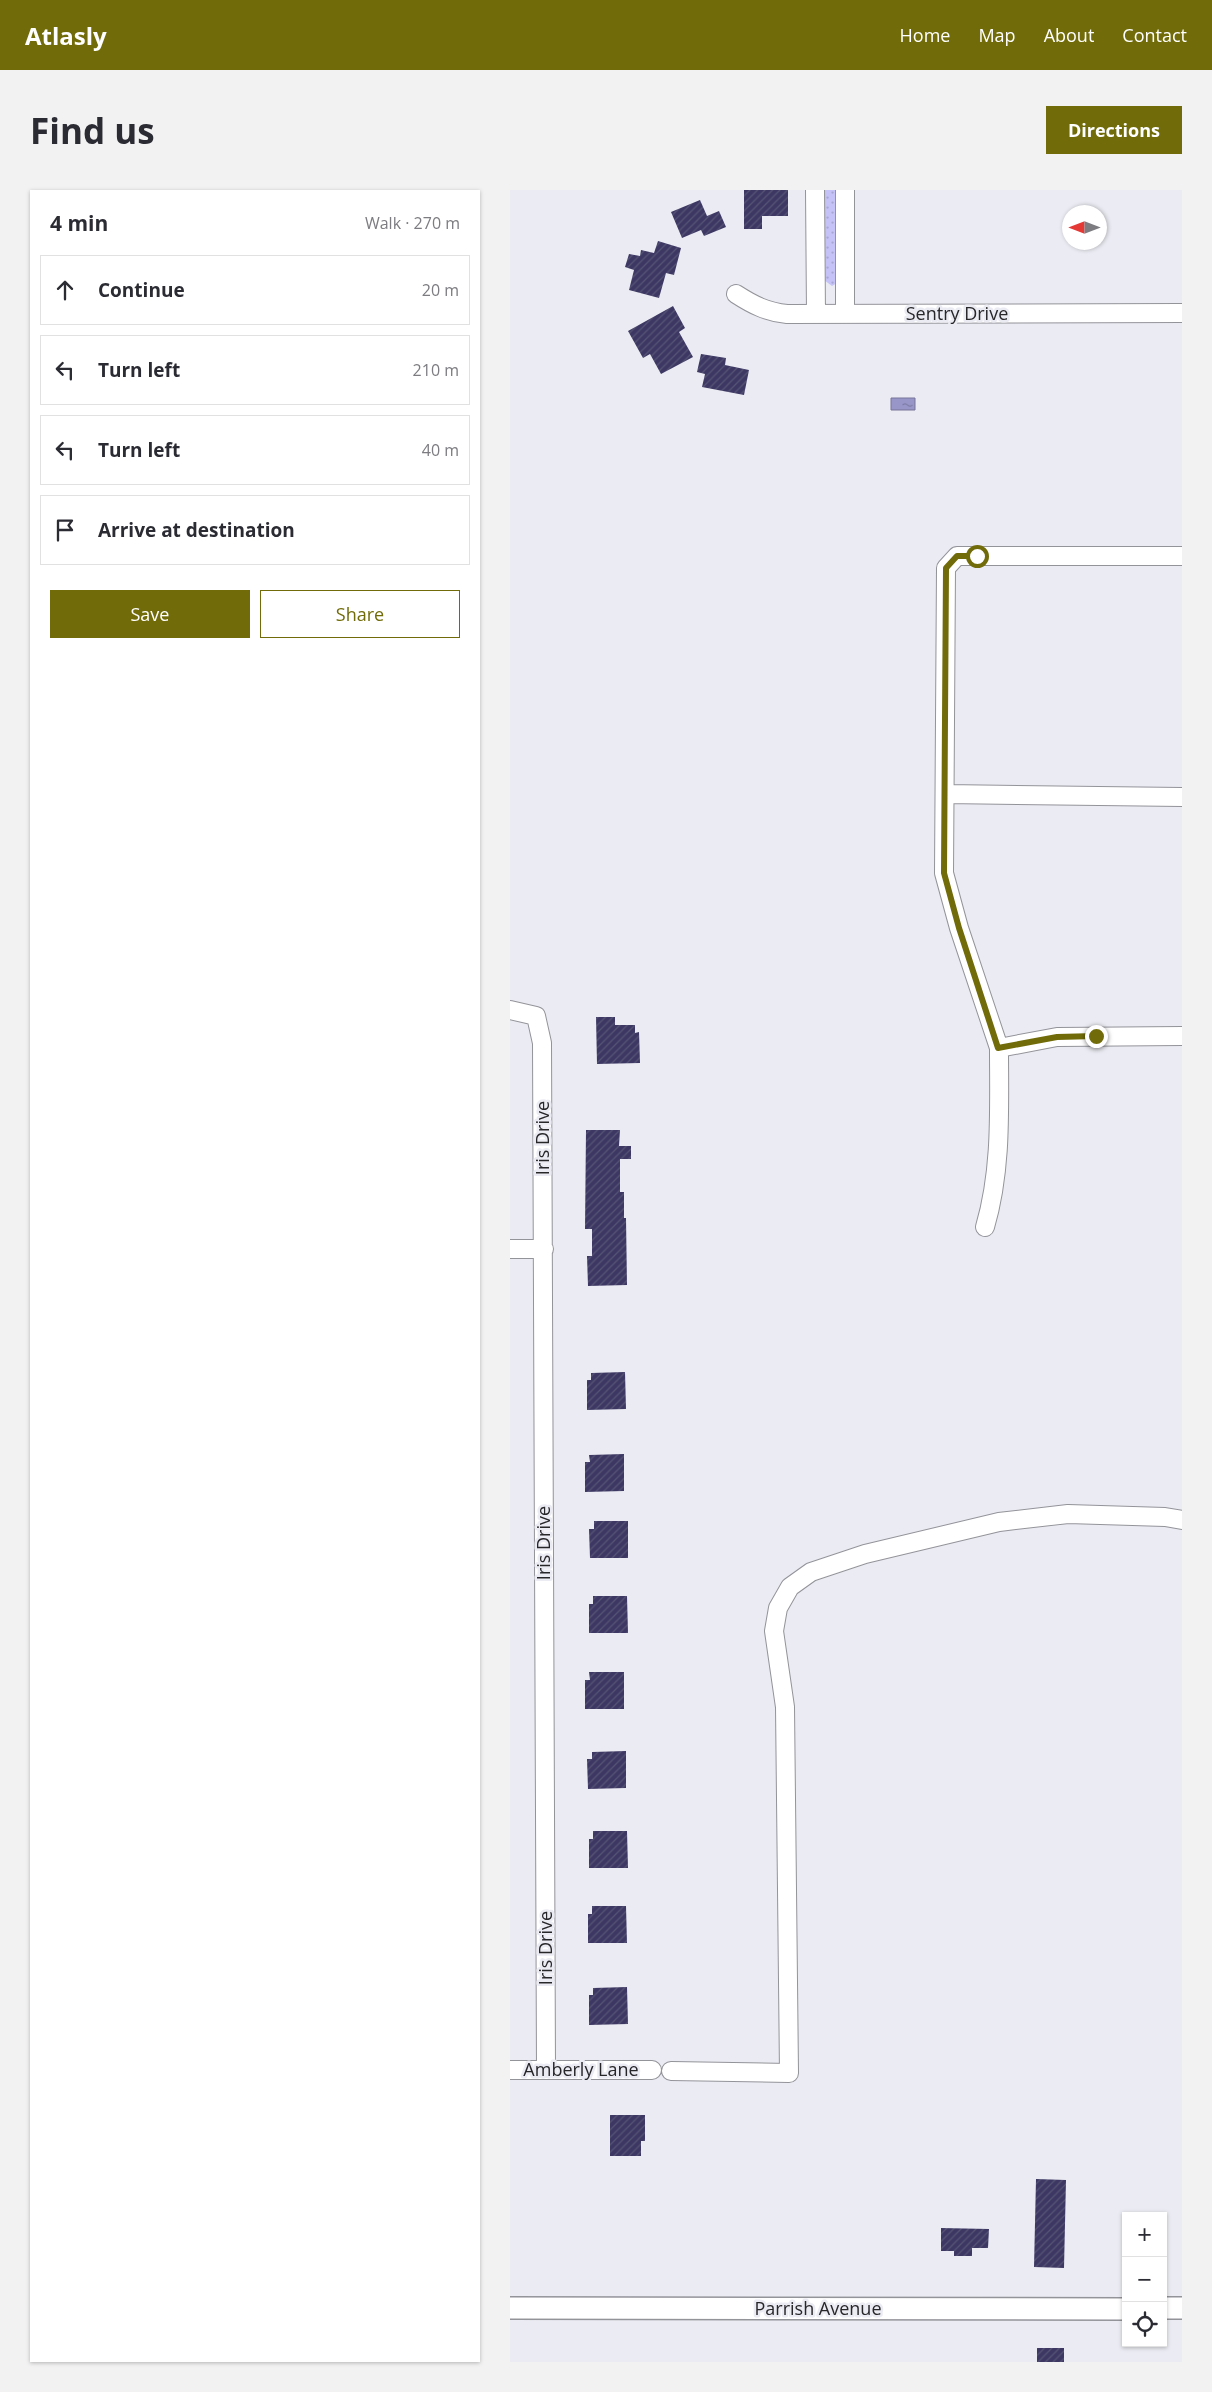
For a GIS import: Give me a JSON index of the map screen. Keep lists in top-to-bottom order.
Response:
{
  "streets": {
    "street": [
      "Sentry Drive",
      "Iris Drive",
      "Amberly Lane",
      "Parrish Avenue"
    ]
  },
  "crossings": [
    ["Iris Drive", "Amberly Lane"]
  ],
  "north": "left",
  "page": {
    "header": "Atlasly",
    "nav": [
      "Home",
      "Map",
      "About",
      "Contact"
    ],
    "buttons": [
      "Directions",
      ["Save", "Share"]
    ],
    "title": "Find us",
    "heading": ["4 min", "Walk · 270 m"],
    "list": [
      ["Continue", "20 m"],
      ["Turn left", "210 m"],
      ["Turn left", "40 m"],
      "Arrive at destination"
    ],
    "map_buttons": ["+", "−"]
  }
}
